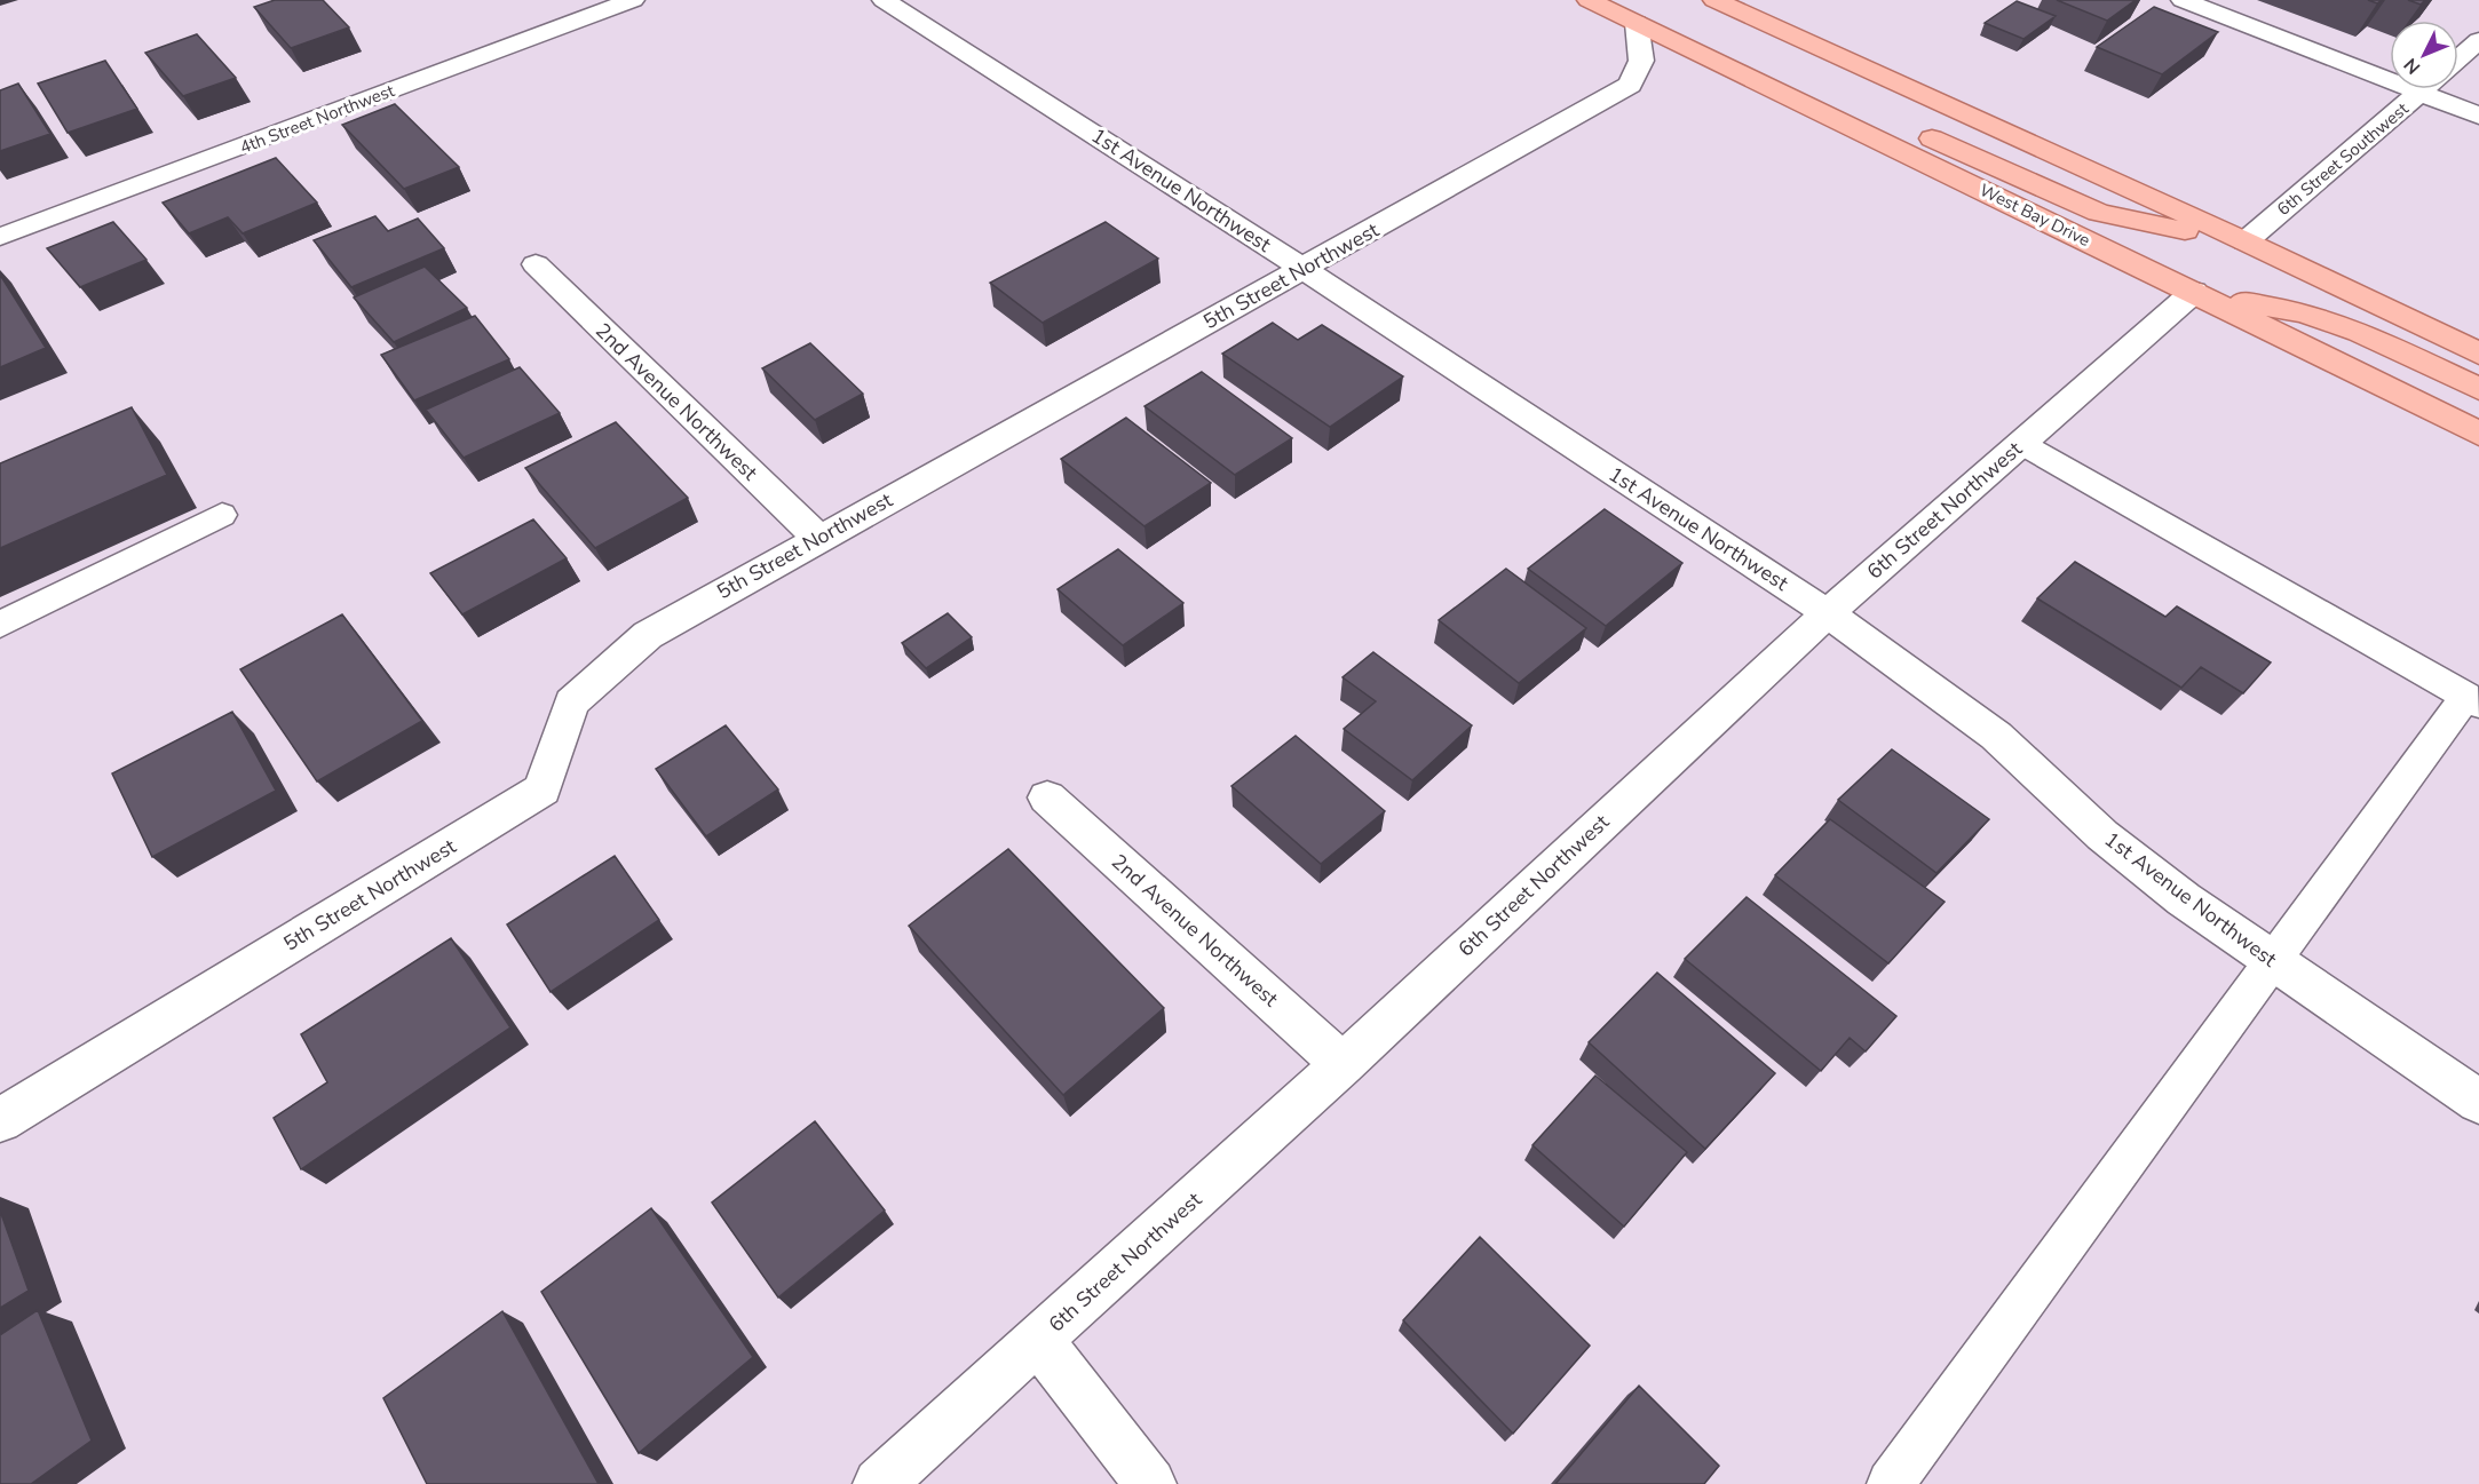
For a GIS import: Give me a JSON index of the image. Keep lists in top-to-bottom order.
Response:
{
  "streets": {
    "main road": ["West Bay Drive"],
    "street": [
      "4th Street Northwest",
      "6th Street Southwest",
      "1st Avenue Northwest",
      "5th Street Northwest",
      "2nd Avenue Northwest",
      "6th Street Northwest"
    ]
  },
  "crossings": [
    ["1st Avenue Northwest", "5th Street Northwest"],
    ["1st Avenue Northwest", "6th Street Northwest"],
    ["West Bay Drive", "5th Street Northwest"],
    ["West Bay Drive", "6th Street Northwest"],
    ["5th Street Northwest", "2nd Avenue Northwest"],
    ["2nd Avenue Northwest", "6th Street Northwest"]
  ],
  "north": "bottom left"
}
